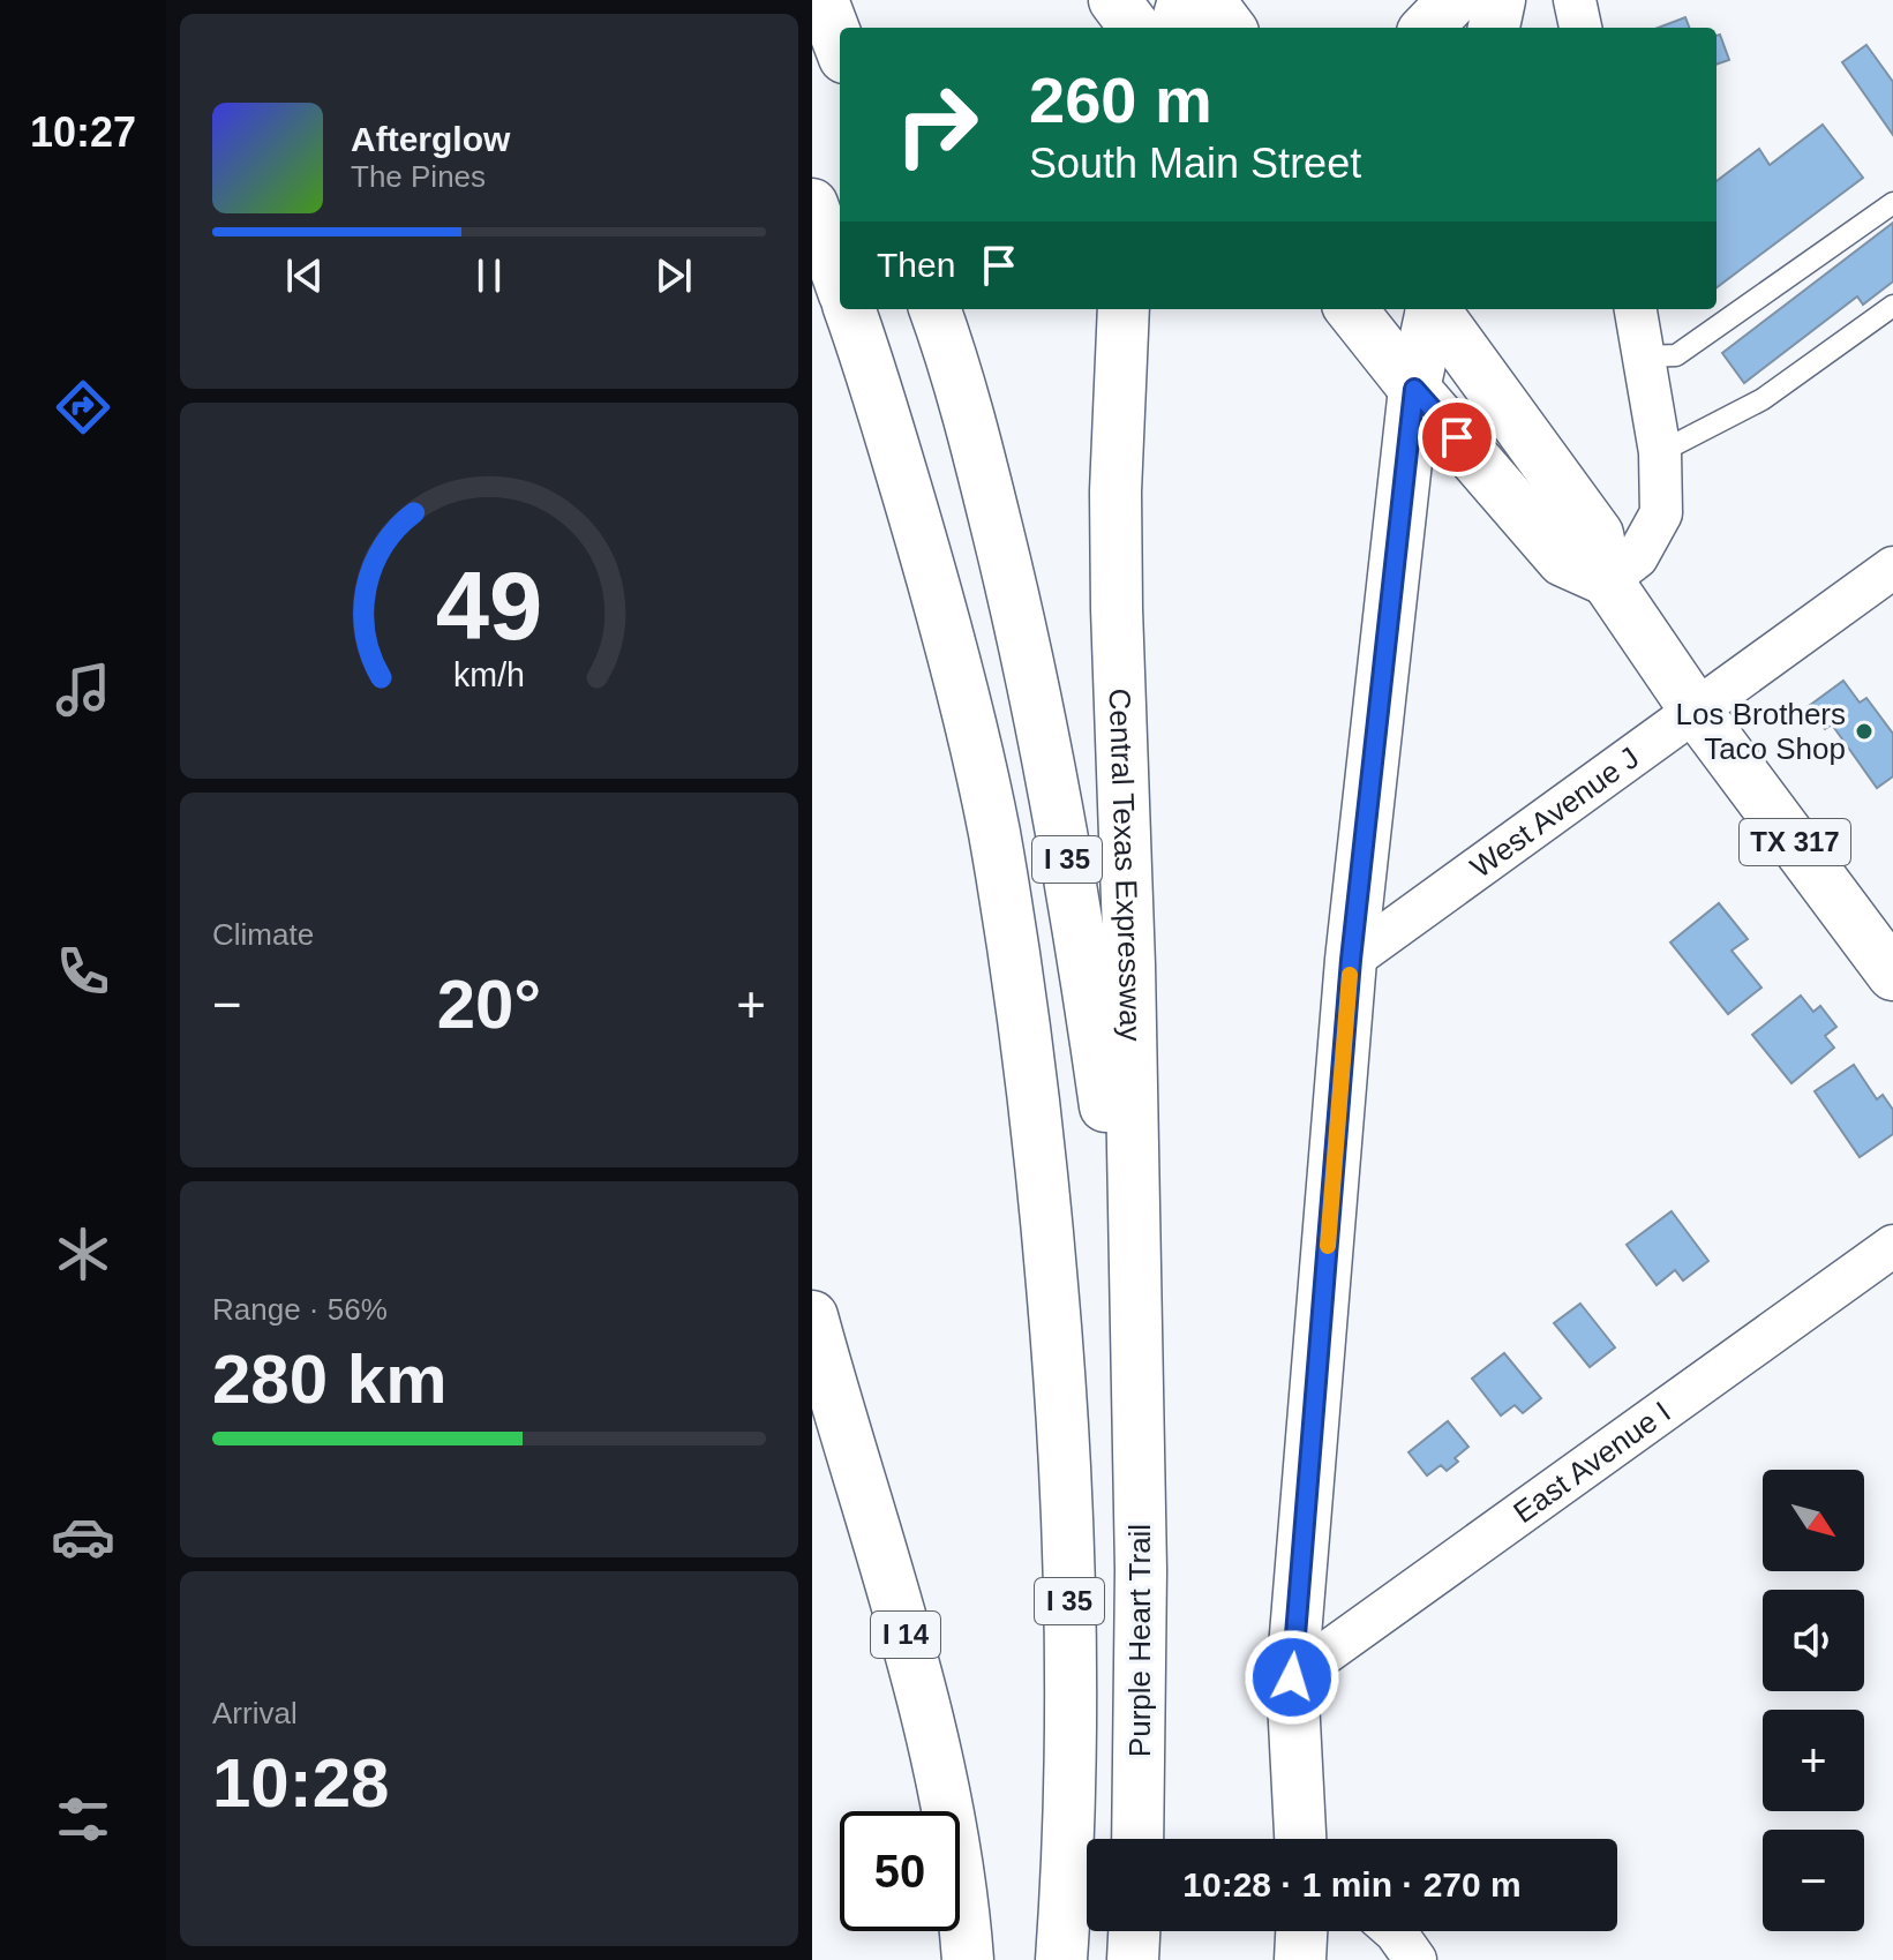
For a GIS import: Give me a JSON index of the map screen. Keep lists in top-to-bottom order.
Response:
{
  "streets": {
    "main road": [
      "TX 317",
      "I 35",
      "Central Texas Expressway",
      "I 14",
      "Purple Heart Trail"
    ],
    "street": ["West Avenue J", "East Avenue I"]
  },
  "crossings": [
    ["West Avenue J", "TX 317"],
    ["I 35", "Central Texas Expressway"],
    ["I 35", "Purple Heart Trail"],
    ["Central Texas Expressway", "Purple Heart Trail"]
  ],
  "places": ["Los Brothers Taco Shop"],
  "north": "bottom right",
  "page": {
    "tabs": "10:27",
    "turn": ["260 m", "South Main Street"],
    "song": ["Afterglow", "The Pines"],
    "then": "Then",
    "tile": [
      "Climate",
      ["Range · 56%", "280 km"],
      ["Arrival", "10:28"]
    ],
    "heat": ["−", "20°", "+"],
    "map_buttons": ["+", "−"],
    "limit": "50",
    "trip": "10:28 · 1 min · 270 m",
    "gauge": ["49", "km/h"]
  }
}
